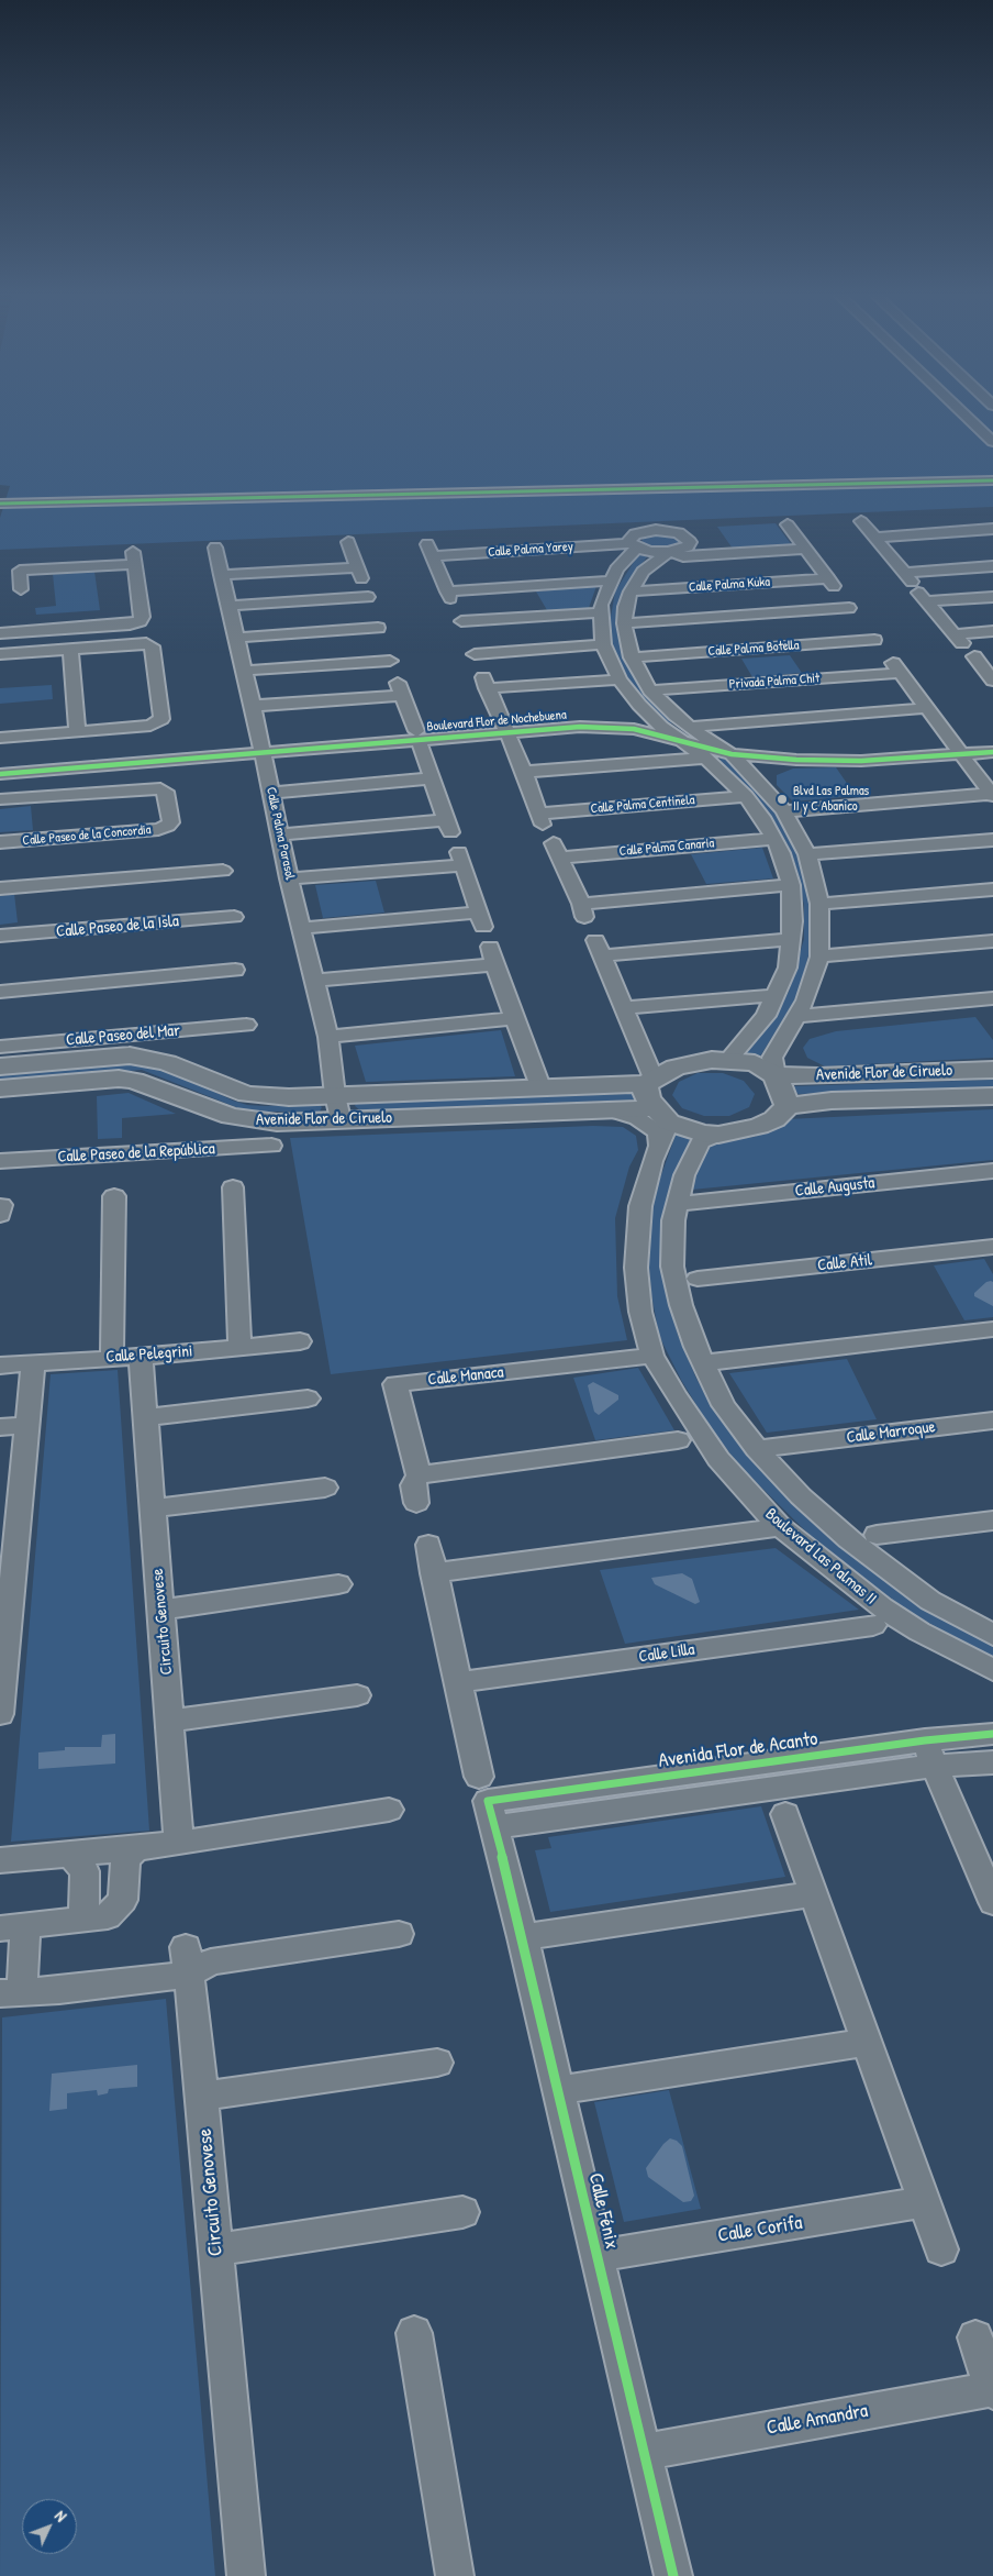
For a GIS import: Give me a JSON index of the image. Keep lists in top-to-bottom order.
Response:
{
  "streets": {
    "main road": ["Avenide Flor de Ciruelo"],
    "street": [
      "Calle Palma Yarey",
      "Calle Palma Kuka",
      "Calle Palma Botella",
      "Privada Palma Chit",
      "Boulevard Flor de Nochebuena",
      "Calle Palma Centinela",
      "Calle Palma Parasol",
      "Calle Paseo de la Concordia",
      "Calle Palma Canaria",
      "Calle Paseo de la Isla",
      "Calle Paseo del Mar",
      "Calle Paseo de la República",
      "Calle Augusta",
      "Calle Atil",
      "Calle Pelegrini",
      "Calle Manaca",
      "Calle Marroque",
      "Boulevard Las Palmas II",
      "Circuito Genovese",
      "Calle Lilla",
      "Calle Fénix",
      "Calle Corifa",
      "Calle Amandra"
    ],
    "cycle path": ["Avenida Flor de Acanto"]
  },
  "crossings": [
    ["Calle Palma Yarey", "Calle Palma Kuka"],
    ["Calle Palma Kuka", "Calle Palma Botella"],
    ["Privada Palma Chit", "Boulevard Flor de Nochebuena"],
    ["Boulevard Flor de Nochebuena", "Calle Palma Centinela"],
    ["Boulevard Flor de Nochebuena", "Calle Palma Parasol"],
    ["Calle Palma Parasol", "Avenide Flor de Ciruelo"],
    ["Avenide Flor de Ciruelo", "Boulevard Las Palmas II"],
    ["Calle Augusta", "Boulevard Las Palmas II"],
    ["Calle Pelegrini", "Circuito Genovese"],
    ["Calle Manaca", "Boulevard Las Palmas II"],
    ["Calle Marroque", "Boulevard Las Palmas II"],
    ["Calle Fénix", "Calle Corifa"],
    ["Calle Fénix", "Calle Amandra"]
  ],
  "places": ["Blvd Las Palmas II y C Abanico"],
  "north": "top right"
}
